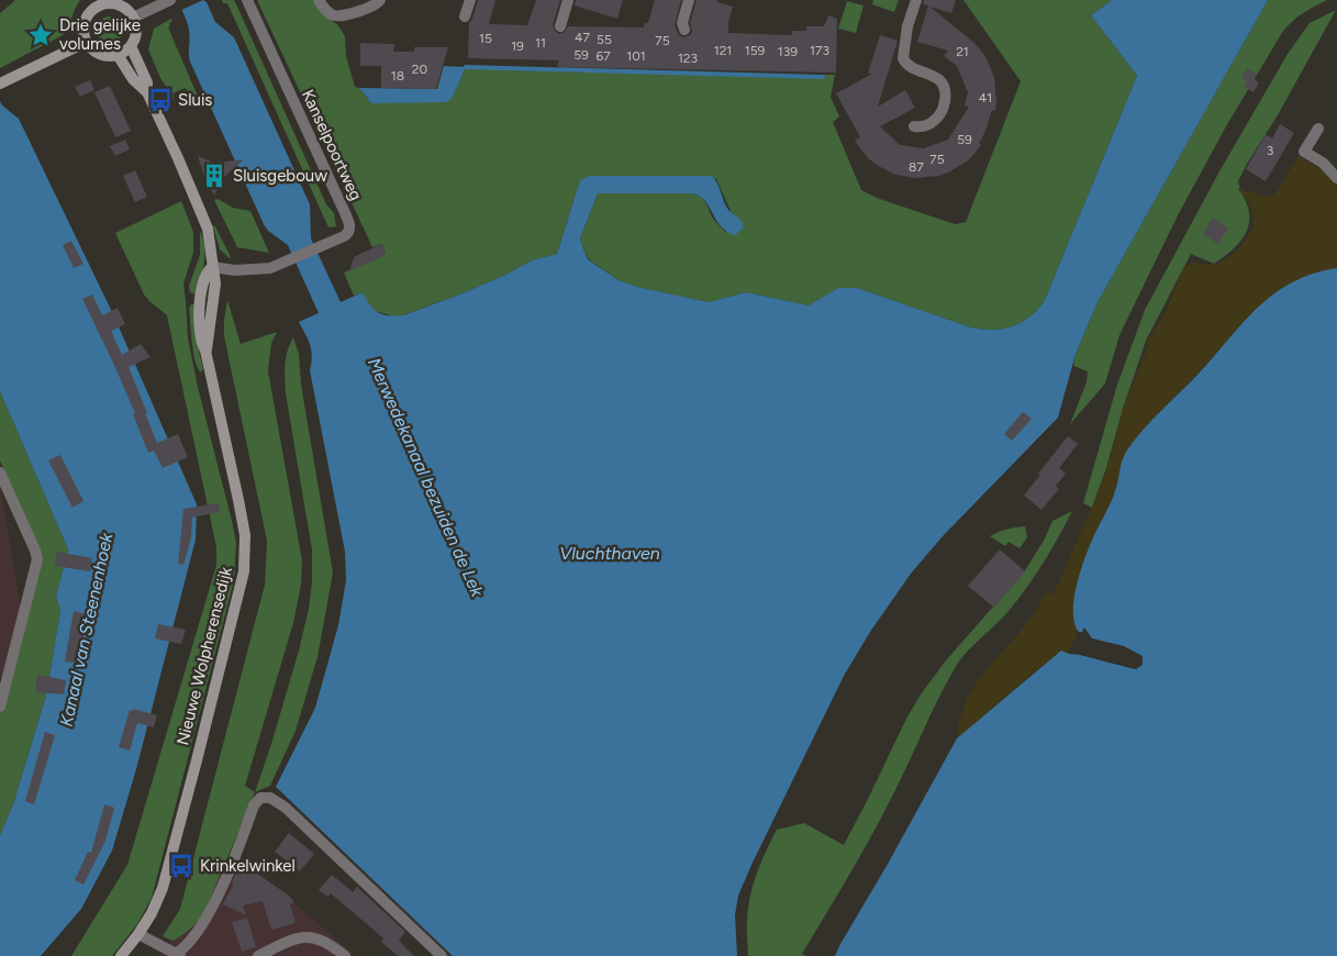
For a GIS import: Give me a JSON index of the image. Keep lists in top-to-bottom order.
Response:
{
  "streets": {
    "street": ["Kanselpoortweg", "Nieuwe Wolpherensedijk"]
  },
  "crossings": [
    ["Kanselpoortweg", "Nieuwe Wolpherensedijk"]
  ],
  "water": ["Merwedekanaal bezuiden de Lek", "Vluchthaven", "Kanaal van Steenenhoek"],
  "places": {
    "place": ["Drie gelijke volumes"],
    "bus stop": ["Sluis", "Krinkelwinkel"],
    "building": ["Sluisgebouw"]
  },
  "house_numbers": [
    "47",
    "15",
    "55",
    "75",
    "11",
    "19",
    "121",
    "159",
    "173",
    "139",
    "21",
    "59",
    "67",
    "101",
    "123",
    "20",
    "18",
    "41",
    "59",
    "3",
    "75",
    "87"
  ]
}
